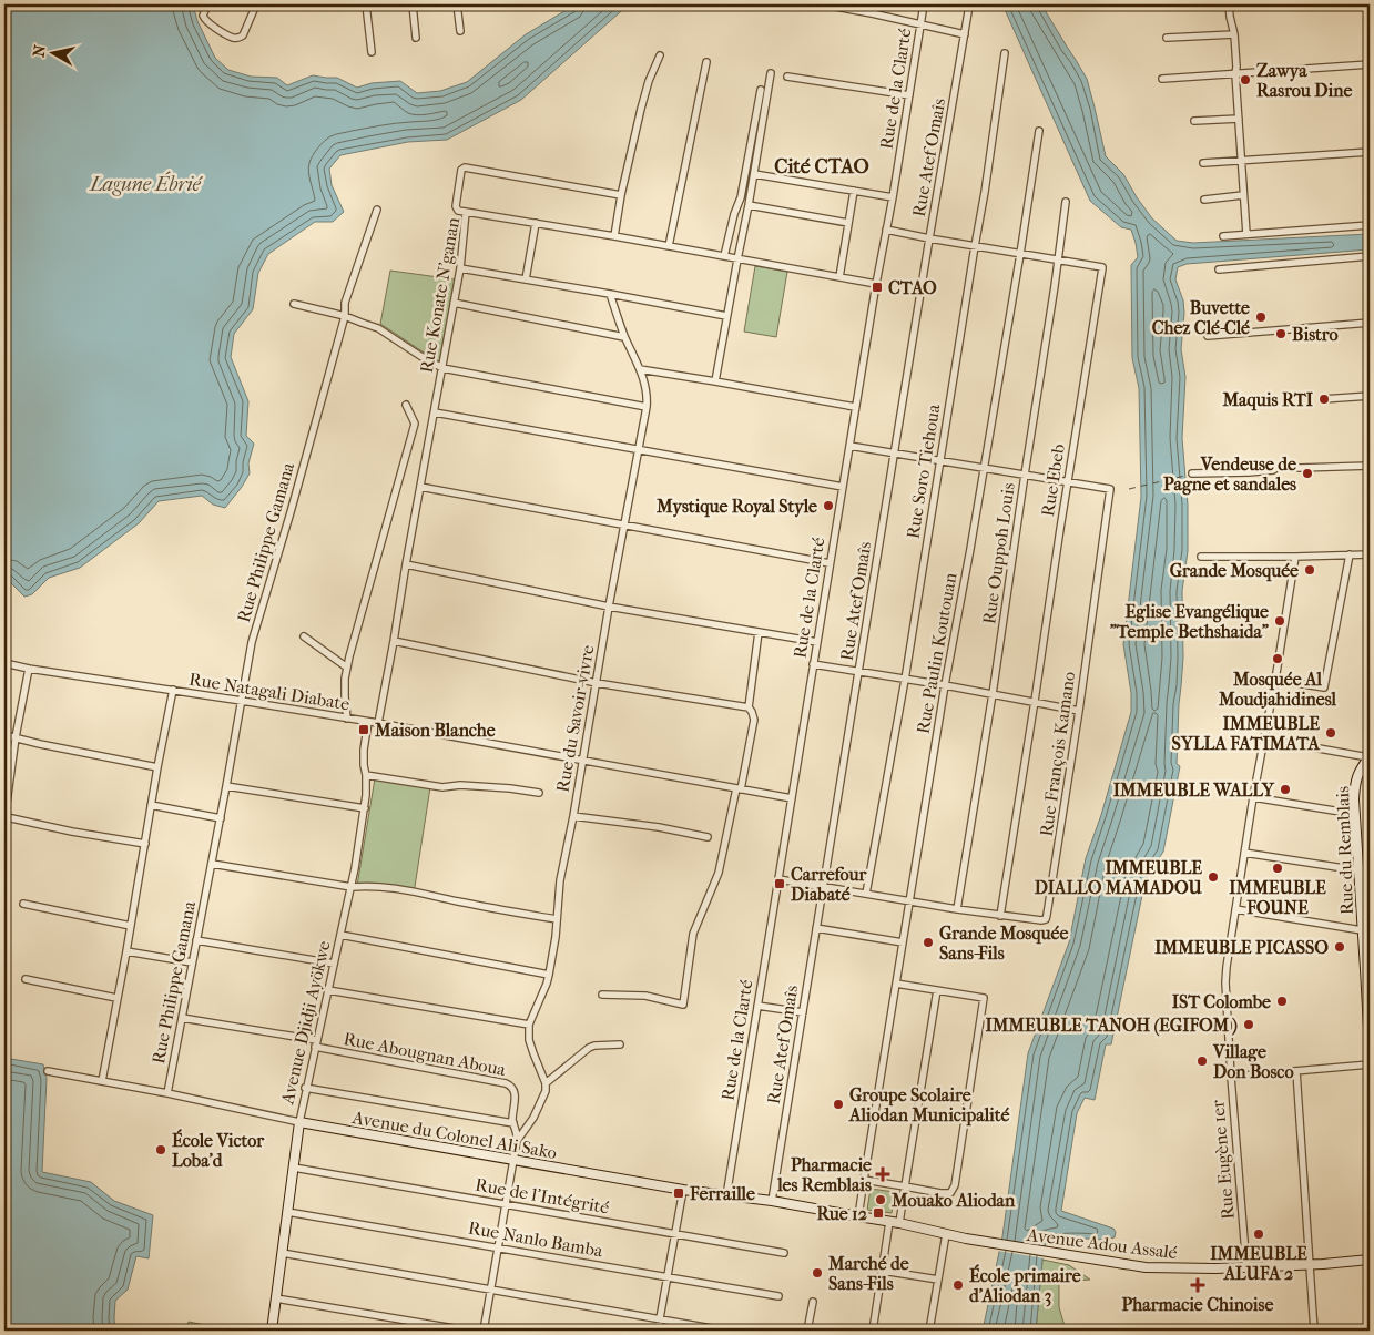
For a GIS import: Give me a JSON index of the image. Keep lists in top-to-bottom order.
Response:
{
  "streets": {
    "street": [
      "Rue de la Clarté",
      "Rue Atef Omaîs",
      "Rue Konate N'ganan",
      "Rue Soro Tiehoua",
      "Rue Ebeb",
      "Rue Philippe Gamana",
      "Rue Ouppoh Louis",
      "Rue Paulin Koutouan",
      "Rue Natagali Diabate",
      "Rue du Savoir-vivre",
      "Rue François Kamano",
      "Rue du Remblais",
      "Avenue Djidji Ayökwe",
      "Rue Abougnan Aboua",
      "Avenue du Colonel Ali Sako",
      "Rue Eugène 1er",
      "Rue de l'Intégrité",
      "Rue Nanlo Bamba",
      "Avenue Adou Assalé"
    ]
  },
  "crossings": [
    ["Rue de la Clarté", "Rue Konate N'ganan"],
    ["Rue de la Clarté", "Rue Ebeb"],
    ["Rue de la Clarté", "Rue Natagali Diabate"],
    ["Rue de la Clarté", "Rue François Kamano"],
    ["Rue de la Clarté", "Avenue du Colonel Ali Sako"],
    ["Rue Atef Omaîs", "Rue Ebeb"],
    ["Rue Atef Omaîs", "Rue François Kamano"],
    ["Rue Atef Omaîs", "Avenue du Colonel Ali Sako"],
    ["Rue Konate N'ganan", "Rue Natagali Diabate"],
    ["Rue Soro Tiehoua", "Rue Ebeb"],
    ["Rue Soro Tiehoua", "Rue François Kamano"],
    ["Rue Ebeb", "Rue Ouppoh Louis"],
    ["Rue Ebeb", "Rue Paulin Koutouan"],
    ["Rue Ebeb", "Rue François Kamano"],
    ["Rue Philippe Gamana", "Rue Natagali Diabate"],
    ["Rue Philippe Gamana", "Avenue du Colonel Ali Sako"],
    ["Rue Ouppoh Louis", "Rue François Kamano"],
    ["Rue Paulin Koutouan", "Rue François Kamano"],
    ["Rue Paulin Koutouan", "Avenue du Colonel Ali Sako"],
    ["Rue Natagali Diabate", "Rue du Savoir-vivre"],
    ["Rue Natagali Diabate", "Avenue Djidji Ayökwe"],
    ["Avenue Djidji Ayökwe", "Rue Abougnan Aboua"],
    ["Avenue Djidji Ayökwe", "Avenue du Colonel Ali Sako"],
    ["Avenue Djidji Ayökwe", "Rue de l'Intégrité"],
    ["Avenue Djidji Ayökwe", "Rue Nanlo Bamba"],
    ["Rue Abougnan Aboua", "Avenue du Colonel Ali Sako"],
    ["Rue Abougnan Aboua", "Rue de l'Intégrité"],
    ["Rue Abougnan Aboua", "Rue Nanlo Bamba"],
    ["Avenue du Colonel Ali Sako", "Avenue Adou Assalé"],
    ["Rue Eugène 1er", "Avenue Adou Assalé"]
  ],
  "districts": ["Cité CTAO"],
  "water": ["Lagune Ébrié"],
  "places": {
    "other": [
      "Zawya Rasrou Dine",
      "Buvette Chez Clé-Clé",
      "Bistro",
      "Maquis RTI",
      "Vendeuse de Pagne et sandales",
      "Mystique Royal Style",
      "Grande Mosquée",
      "Eglise Evangélique \"Temple Bethshaida\"",
      "Mosquée Al Moudjahidinesl",
      "IMMEUBLE SYLLA FATIMATA",
      "IMMEUBLE WALLY",
      "IMMEUBLE FOUNE",
      "IMMEUBLE DIALLO MAMADOU",
      "Grande Mosquée Sans-Fils",
      "IMMEUBLE PICASSO",
      "IST Colombe",
      "IMMEUBLE TANOH (EGIFOM )",
      "Village Don Bosco",
      "Groupe Scolaire Aliodan Municipalité",
      "École Victor Loba'd",
      "Mouako Aliodan",
      "IMMEUBLE ALUFA 2",
      "Marché de Sans-Fils",
      "École primaire d’Aliodan 3"
    ],
    "transit": [
      "CTAO",
      "Maison Blanche",
      "Carrefour Diabaté",
      "Ferraille",
      "Rue 12"
    ],
    "health": ["Pharmacie les Remblais", "Pharmacie Chinoise"]
  },
  "north": "left"
}
